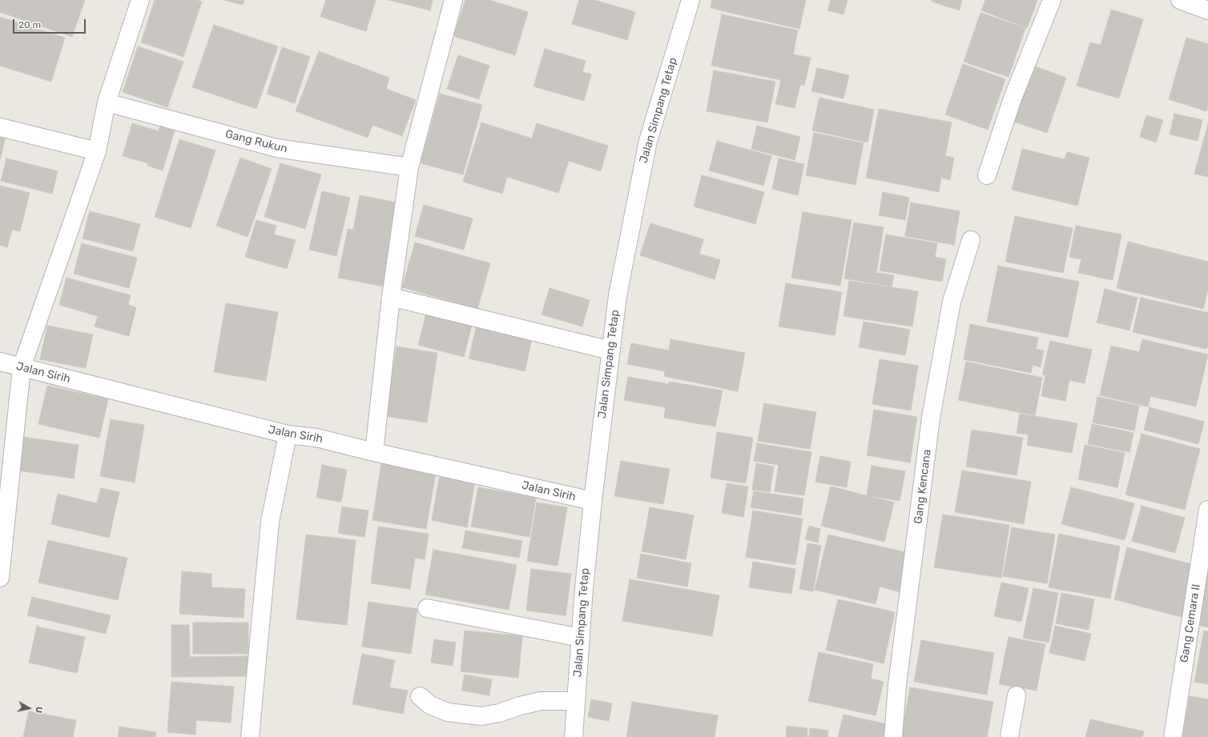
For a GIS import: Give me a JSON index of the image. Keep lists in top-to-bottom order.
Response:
{
  "streets": {
    "street": [
      "Jalan Simpang Tetap",
      "Gang Rukun",
      "Jalan Sirih",
      "Gang Kencana",
      "Gang Cemara II"
    ]
  },
  "crossings": [
    ["Jalan Simpang Tetap", "Jalan Sirih"]
  ],
  "scale_bar": "20 m",
  "north": "right"
}
